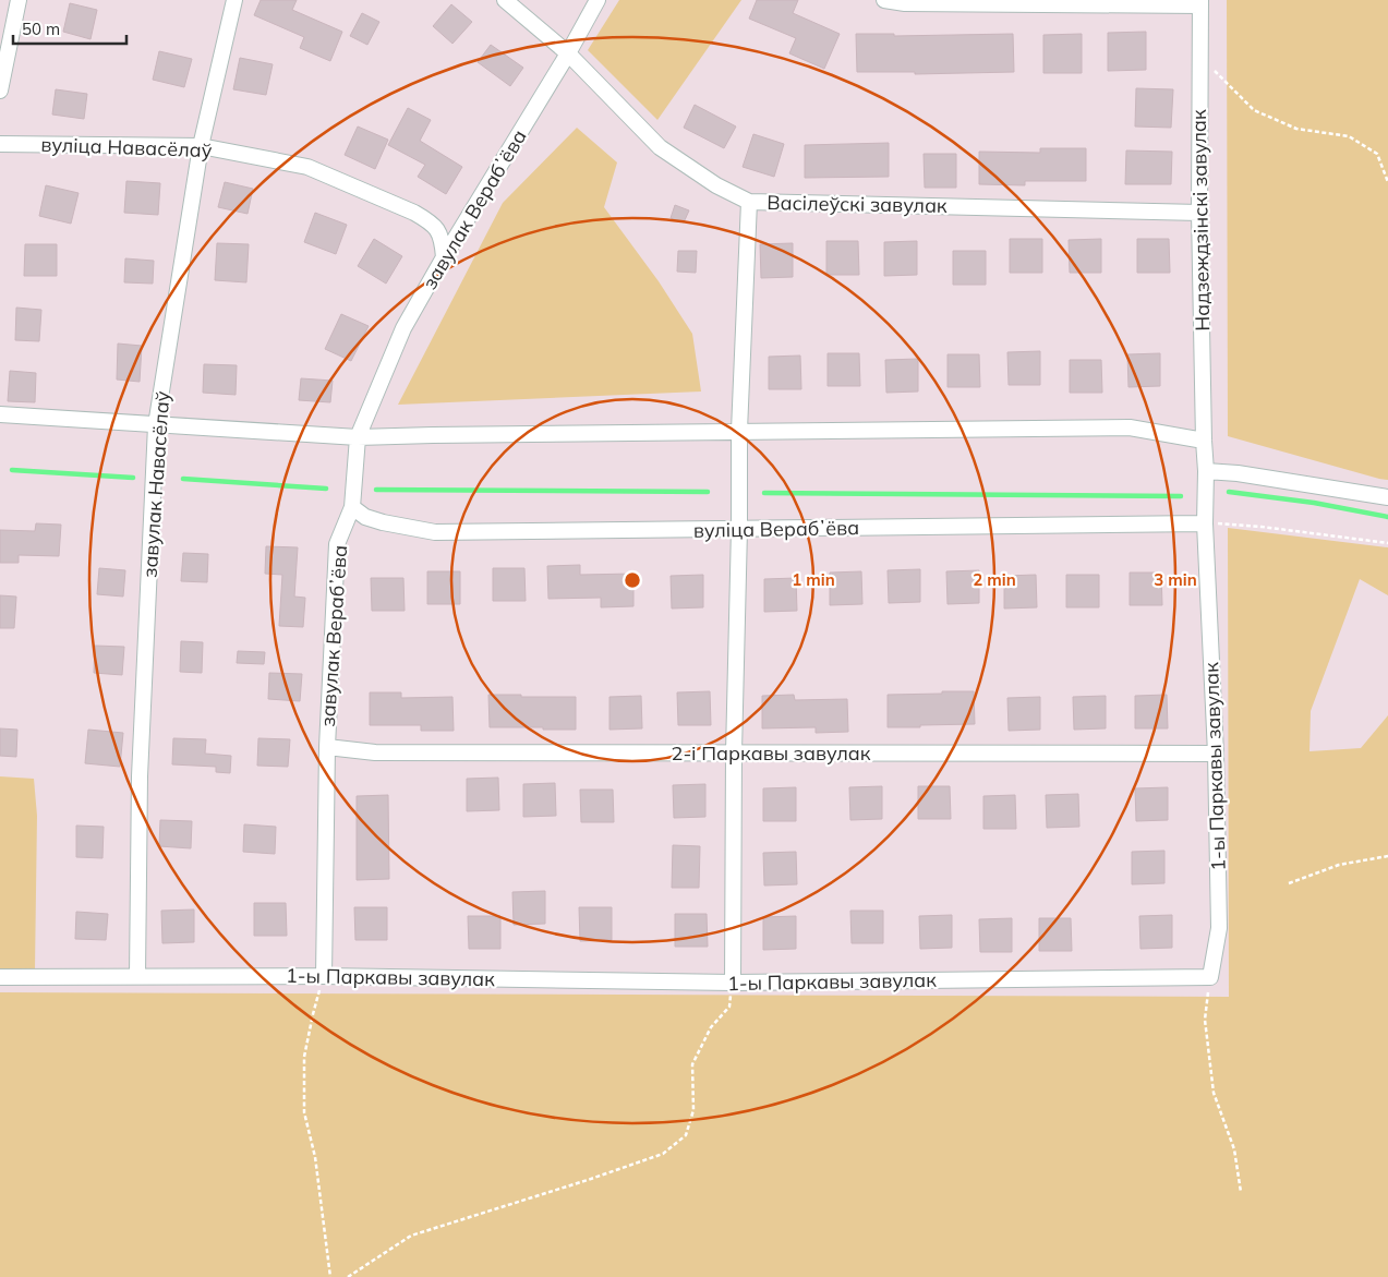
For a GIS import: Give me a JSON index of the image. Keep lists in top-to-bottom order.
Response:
{
  "streets": {
    "street": [
      "вуліца Навасёлаў",
      "Васілеўскі завулак",
      "завулак Верабʼёва",
      "Надзеждзінскі завулак",
      "завулак Навасёлаў",
      "вуліца Верабʼёва",
      "2-і Паркавы завулак",
      "1-ы Паркавы завулак"
    ]
  },
  "crossings": [
    ["вуліца Навасёлаў", "завулак Верабʼёва"],
    ["вуліца Навасёлаў", "завулак Навасёлаў"],
    ["Васілеўскі завулак", "завулак Верабʼёва"],
    ["Васілеўскі завулак", "Надзеждзінскі завулак"],
    ["завулак Верабʼёва", "вуліца Верабʼёва"],
    ["завулак Верабʼёва", "2-і Паркавы завулак"],
    ["завулак Верабʼёва", "1-ы Паркавы завулак"],
    ["Надзеждзінскі завулак", "1-ы Паркавы завулак"],
    ["завулак Навасёлаў", "1-ы Паркавы завулак"],
    ["вуліца Верабʼёва", "1-ы Паркавы завулак"],
    ["2-і Паркавы завулак", "1-ы Паркавы завулак"]
  ],
  "scale_bar": "50 m",
  "rings": ["1 min", "2 min", "3 min"]
}
